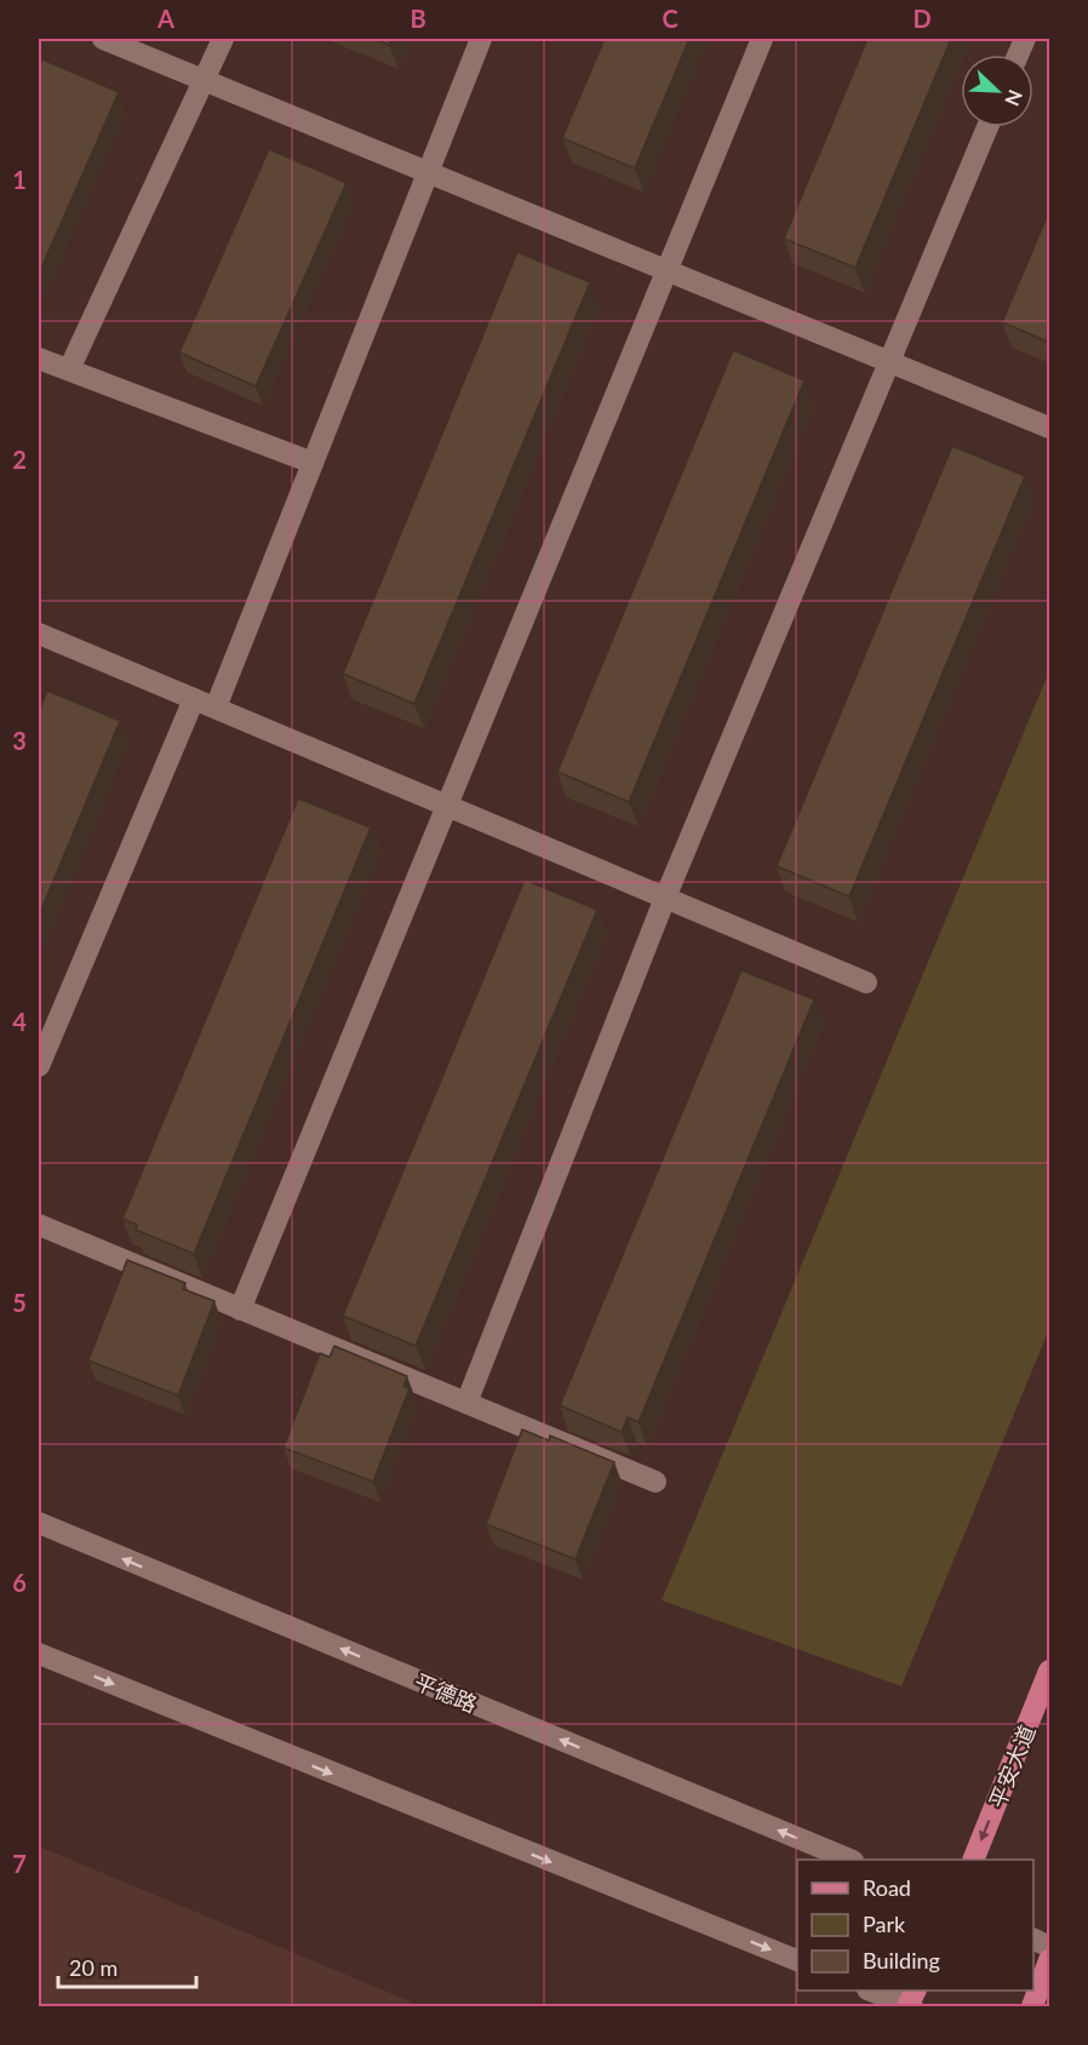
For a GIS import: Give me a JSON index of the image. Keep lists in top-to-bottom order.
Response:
{
  "streets": {
    "main road": ["平德路", "平安大道"]
  },
  "one_way": ["平安大道"],
  "legend": ["Road", "Park", "Building"],
  "scale_bar": "20 m",
  "north": "bottom right",
  "grid": {
    "columns": [
      "A",
      "B",
      "C",
      "D"
    ],
    "rows": [
      "1",
      "2",
      "3",
      "4",
      "5",
      "6",
      "7"
    ]
  }
}
